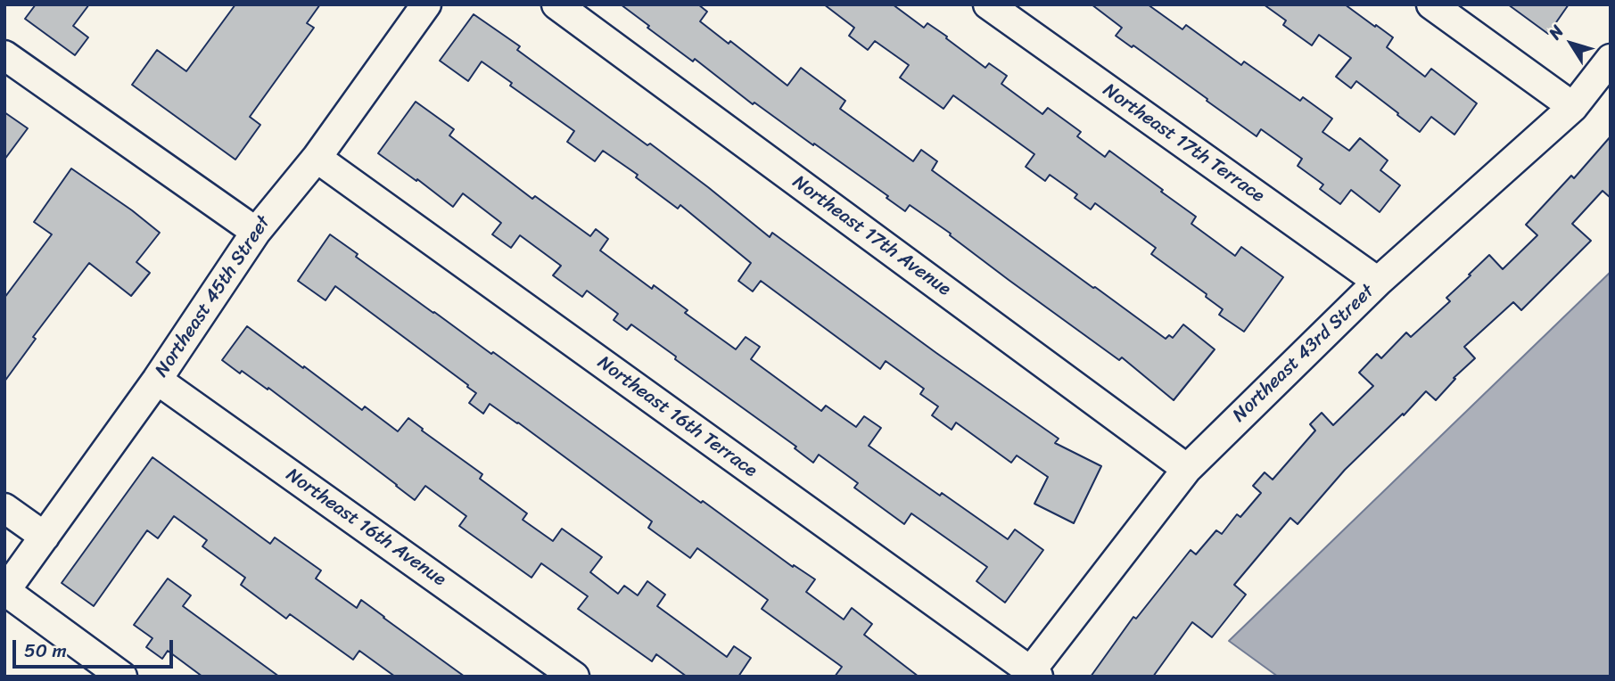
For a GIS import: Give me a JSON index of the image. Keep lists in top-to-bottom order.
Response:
{
  "streets": {
    "street": [
      "Northeast 17th Terrace",
      "Northeast 17th Avenue",
      "Northeast 45th Street",
      "Northeast 43rd Street",
      "Northeast 16th Terrace",
      "Northeast 16th Avenue"
    ]
  },
  "crossings": [
    ["Northeast 17th Terrace", "Northeast 43rd Street"],
    ["Northeast 17th Avenue", "Northeast 43rd Street"],
    ["Northeast 45th Street", "Northeast 16th Terrace"],
    ["Northeast 45th Street", "Northeast 16th Avenue"],
    ["Northeast 43rd Street", "Northeast 16th Terrace"]
  ],
  "scale_bar": "50 m",
  "north": "top left"
}
